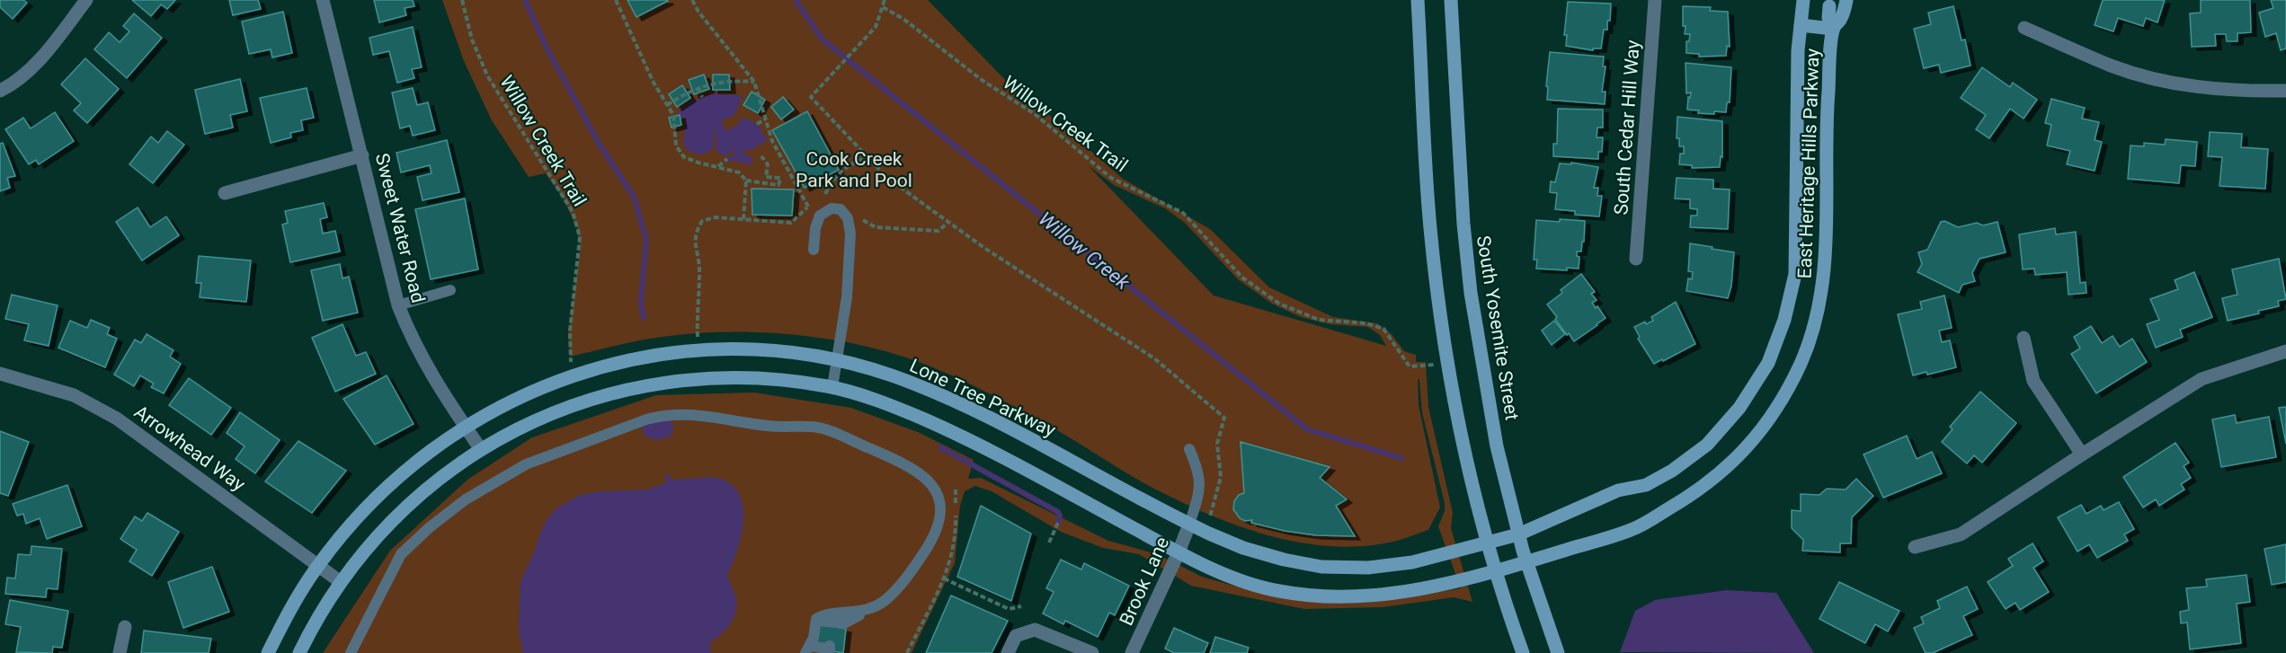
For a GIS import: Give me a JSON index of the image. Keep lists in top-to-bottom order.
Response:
{
  "streets": {
    "street": [
      "South Cedar Hill Way",
      "East Heritage Hills Parkway",
      "Sweet Water Road",
      "South Yosemite Street",
      "Lone Tree Parkway",
      "Arrowhead Way",
      "Brook Lane"
    ],
    "path": ["Willow Creek Trail"]
  },
  "crossings": [
    ["East Heritage Hills Parkway", "South Yosemite Street"],
    ["East Heritage Hills Parkway", "Lone Tree Parkway"],
    ["Sweet Water Road", "Lone Tree Parkway"],
    ["South Yosemite Street", "Lone Tree Parkway"],
    ["Lone Tree Parkway", "Arrowhead Way"],
    ["Lone Tree Parkway", "Brook Lane"]
  ],
  "water": ["Willow Creek"],
  "parks": ["Cook Creek Park and Pool"]
}
